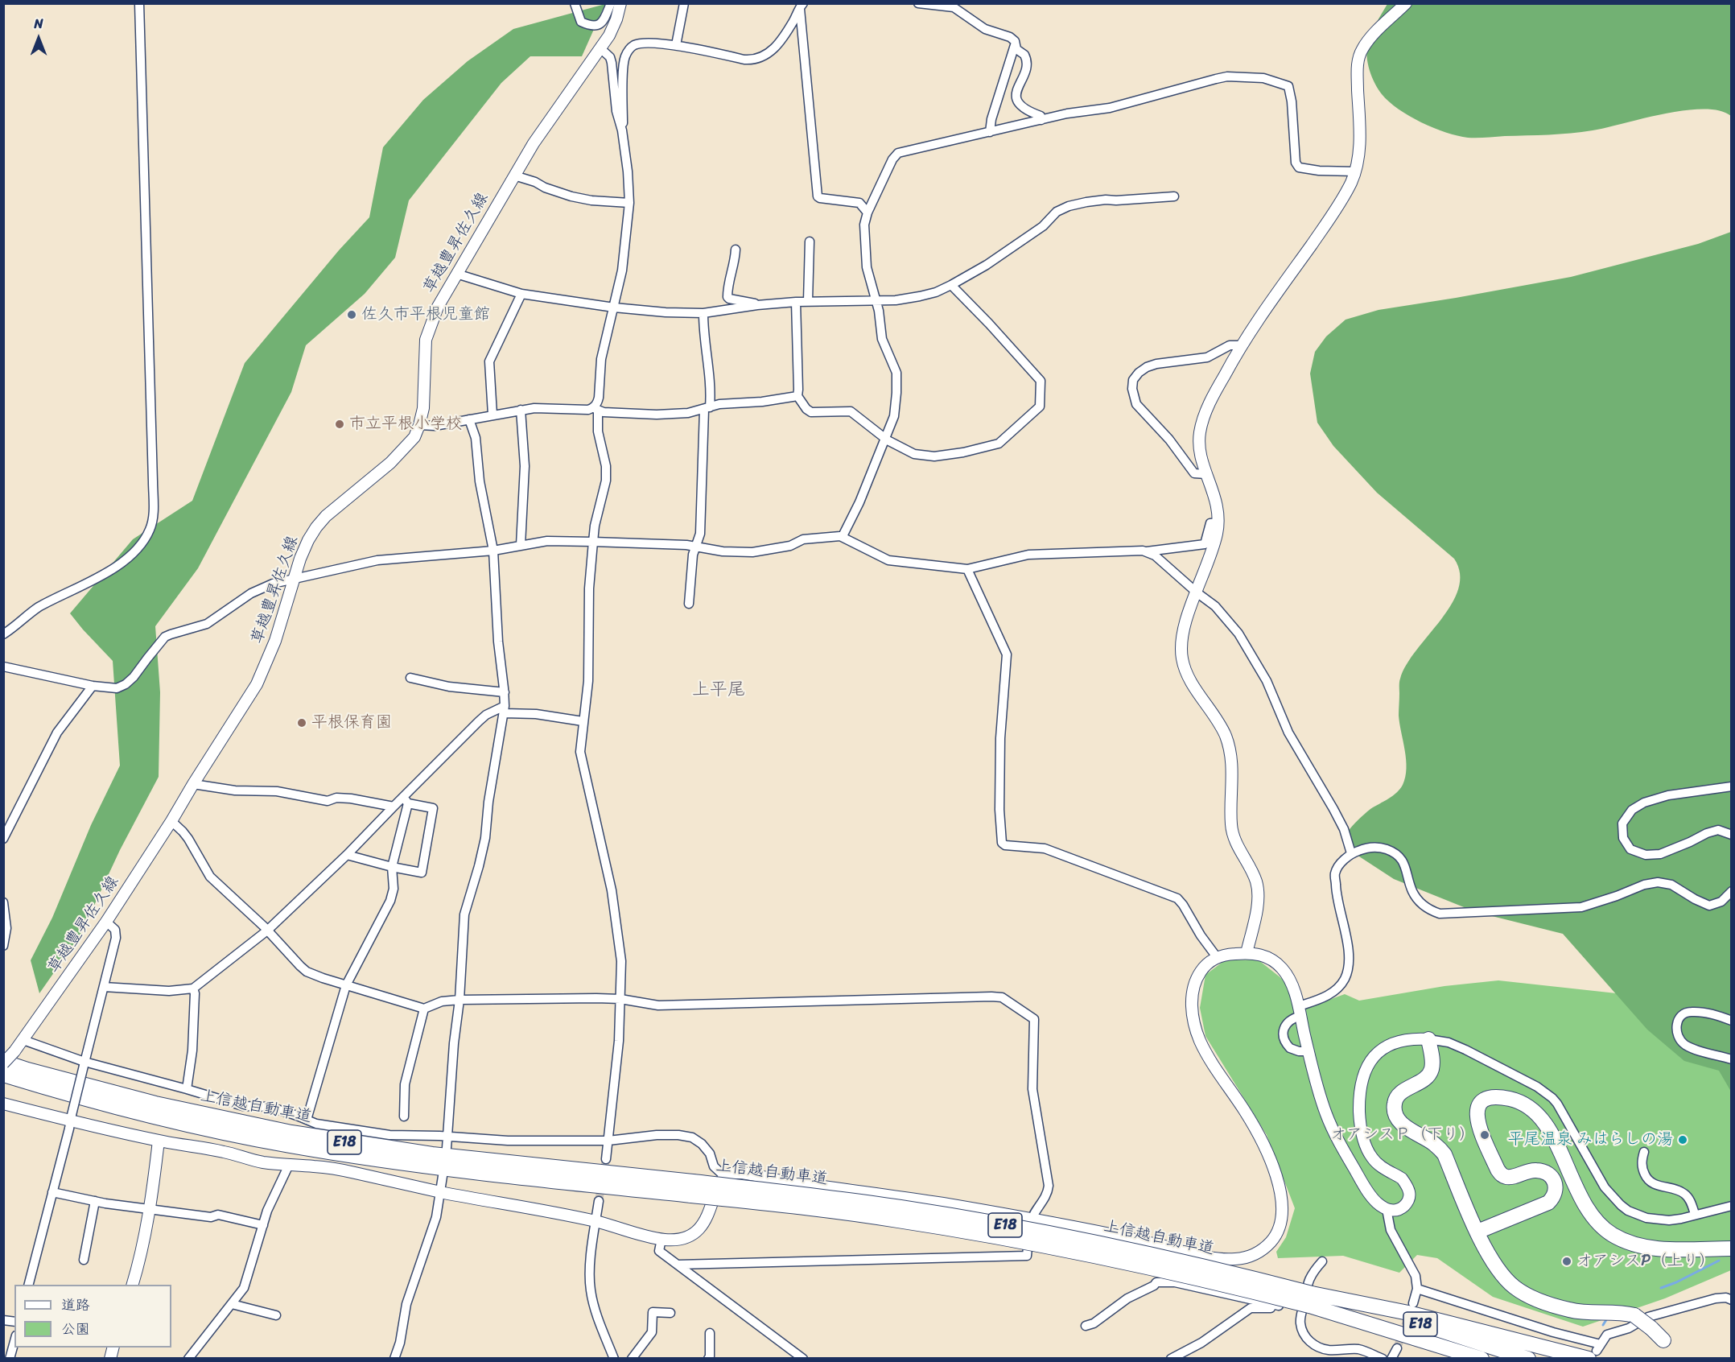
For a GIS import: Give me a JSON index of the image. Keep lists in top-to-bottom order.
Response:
{
  "streets": {
    "highway": ["上信越自動車道", "E18"],
    "street": ["草越豊昇佐久線"]
  },
  "crossings": [
    ["草越豊昇佐久線", "上信越自動車道"]
  ],
  "districts": ["上平尾"],
  "places": [
    "佐久市平根児童館",
    "市立平根小学校",
    "平根保育園",
    "オアシスＰ（下り）",
    "平尾温泉 みはらしの湯",
    "オアシスP（上り）"
  ],
  "legend": ["道路", "公園"],
  "north": "top"
}
